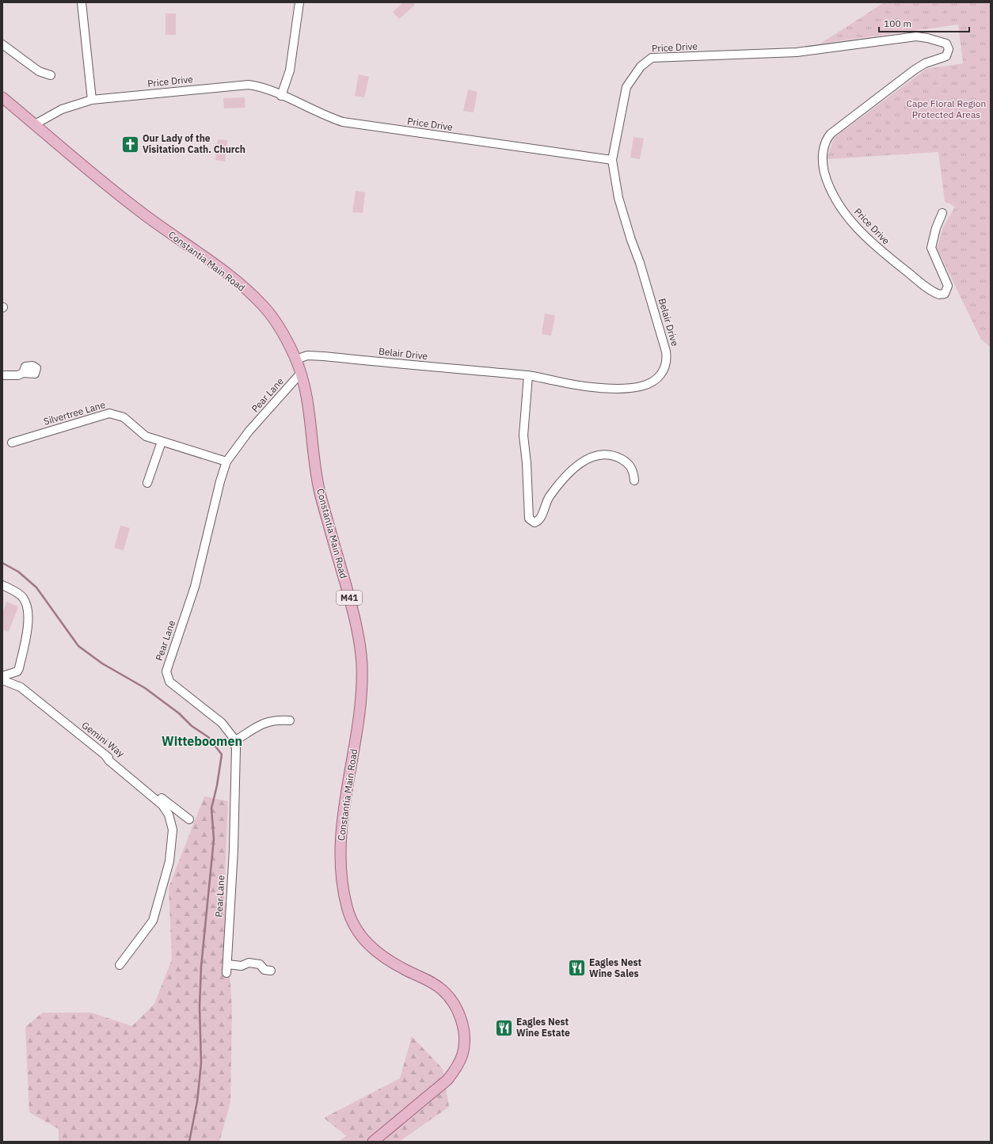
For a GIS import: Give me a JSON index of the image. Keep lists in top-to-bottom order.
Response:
{
  "streets": {
    "main road": ["Constantia Main Road", "M41"],
    "street": [
      "Price Drive",
      "Belair Drive",
      "Pear Lane",
      "Silvertree Lane",
      "Gemini Way"
    ]
  },
  "crossings": [
    ["Price Drive", "Constantia Main Road"],
    ["Price Drive", "Belair Drive"],
    ["Constantia Main Road", "Belair Drive"],
    ["Constantia Main Road", "Pear Lane"],
    ["Pear Lane", "Silvertree Lane"]
  ],
  "districts": ["Witteboomen"],
  "parks": ["Cape Floral Region Protected Areas"],
  "places": {
    "church": ["Our Lady of the Visitation Cath. Church"],
    "restaurant": ["Eagles Nest Wine Sales", "Eagles Nest Wine Estate"]
  },
  "scale_bar": "100 m"
}
